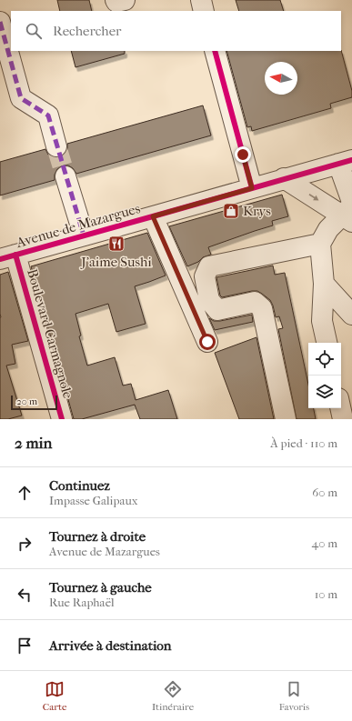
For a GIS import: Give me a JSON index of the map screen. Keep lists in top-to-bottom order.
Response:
{
  "streets": {
    "street": ["Avenue de Mazargues", "Boulevard Carmagnole"]
  },
  "crossings": [
    ["Avenue de Mazargues", "Boulevard Carmagnole"]
  ],
  "places": {
    "shop": ["Krys"],
    "restaurant": ["J'aime Sushi"]
  },
  "scale_bar": "20 m",
  "north": "left",
  "page": {
    "search": "Rechercher",
    "scale": "20 m",
    "heading": ["2 min", "À pied · 110 m"],
    "list": [
      ["Continuez", "Impasse Galipaux", "60 m"],
      ["Tournez à droite", "Avenue de Mazargues", "40 m"],
      ["Tournez à gauche", "Rue Raphaël", "10 m"],
      "Arrivée à destination"
    ],
    "nav": ["Carte", "Itinéraire", "Favoris"]
  }
}
